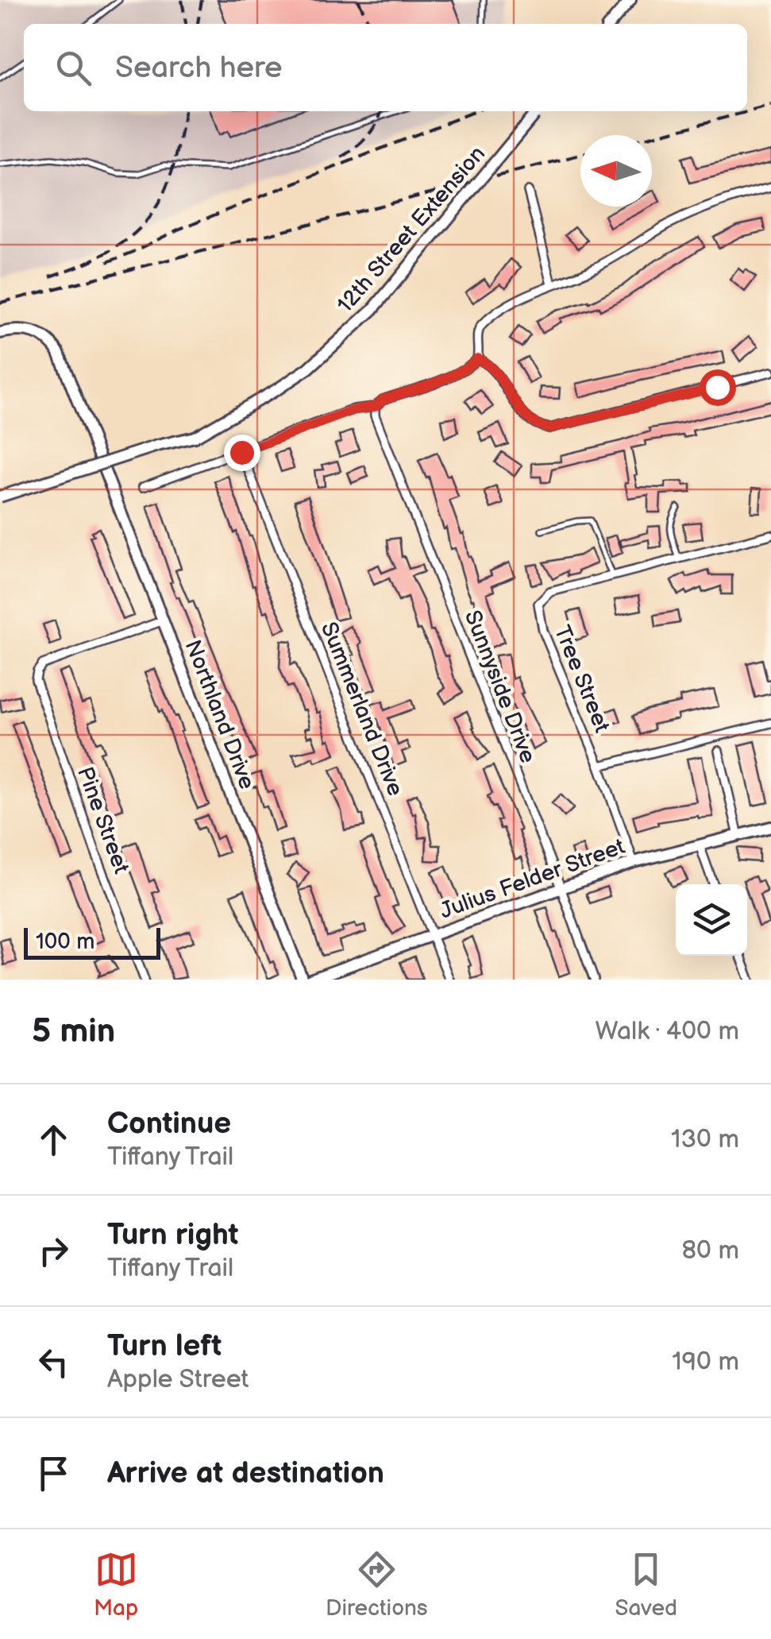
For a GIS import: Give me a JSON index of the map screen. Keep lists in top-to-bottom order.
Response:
{
  "streets": {
    "street": [
      "12th Street Extension",
      "Tree Street",
      "Sunnyside Drive",
      "Summerland Drive",
      "Northland Drive",
      "Pine Street",
      "Julius Felder Street"
    ]
  },
  "crossings": [
    ["12th Street Extension", "Northland Drive"],
    ["Tree Street", "Julius Felder Street"],
    ["Sunnyside Drive", "Julius Felder Street"],
    ["Summerland Drive", "Julius Felder Street"],
    ["Northland Drive", "Pine Street"]
  ],
  "scale_bar": "100 m",
  "north": "left",
  "page": {
    "search": "Search here",
    "scale": "100 m",
    "heading": ["5 min", "Walk · 400 m"],
    "list": [
      ["Continue", "Tiffany Trail", "130 m"],
      ["Turn right", "Tiffany Trail", "80 m"],
      ["Turn left", "Apple Street", "190 m"],
      "Arrive at destination"
    ],
    "nav": ["Map", "Directions", "Saved"]
  }
}
